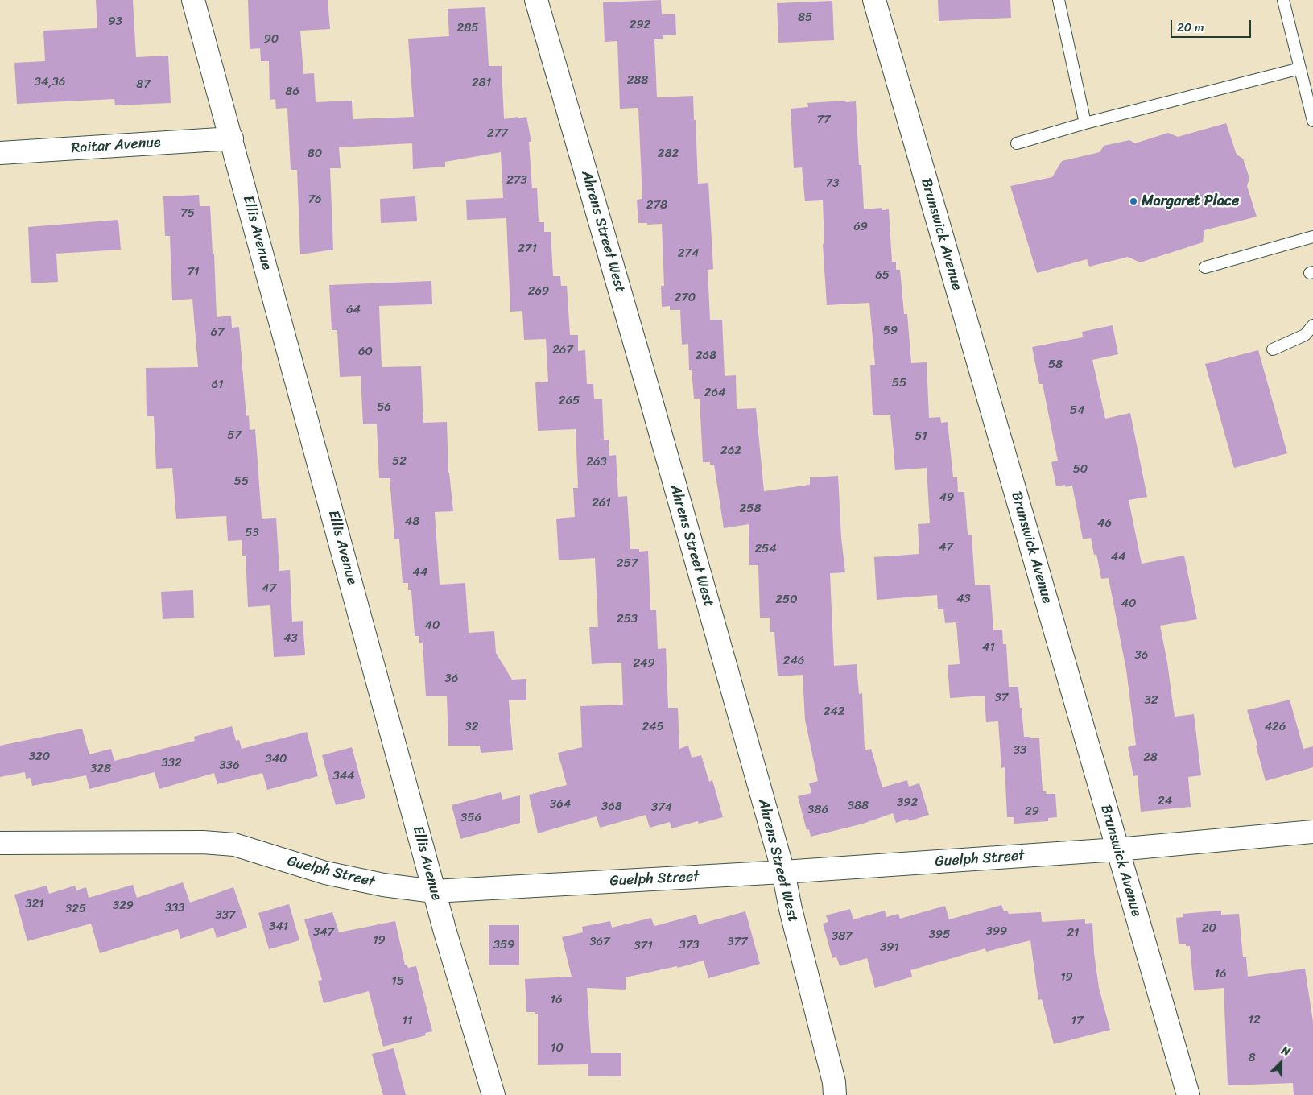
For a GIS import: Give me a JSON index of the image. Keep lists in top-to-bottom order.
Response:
{
  "streets": {
    "street": [
      "Raitar Avenue",
      "Ahrens Street West",
      "Ellis Avenue",
      "Brunswick Avenue",
      "Guelph Street"
    ]
  },
  "crossings": [
    ["Raitar Avenue", "Ellis Avenue"],
    ["Ahrens Street West", "Guelph Street"],
    ["Ellis Avenue", "Guelph Street"],
    ["Brunswick Avenue", "Guelph Street"]
  ],
  "places": ["Margaret Place"],
  "house_numbers": [
    "85",
    "93",
    "292",
    "285",
    "90",
    "288",
    "34,36",
    "281",
    "87",
    "86",
    "77",
    "277",
    "80",
    "282",
    "273",
    "73",
    "76",
    "278",
    "75",
    "69",
    "271",
    "274",
    "71",
    "65",
    "269",
    "270",
    "64",
    "59",
    "67",
    "267",
    "60",
    "268",
    "58",
    "55",
    "61",
    "264",
    "265",
    "56",
    "54",
    "57",
    "51",
    "262",
    "52",
    "263",
    "50",
    "55",
    "49",
    "261",
    "258",
    "48",
    "46",
    "53",
    "47",
    "254",
    "44",
    "257",
    "44",
    "47",
    "43",
    "250",
    "40",
    "253",
    "40",
    "43",
    "41",
    "36",
    "246",
    "249",
    "36",
    "37",
    "32",
    "242",
    "32",
    "245",
    "426",
    "33",
    "320",
    "28",
    "340",
    "332",
    "336",
    "328",
    "344",
    "24",
    "392",
    "364",
    "388",
    "368",
    "374",
    "386",
    "29",
    "356",
    "321",
    "329",
    "333",
    "325",
    "337",
    "341",
    "20",
    "399",
    "347",
    "21",
    "395",
    "387",
    "19",
    "367",
    "377",
    "359",
    "373",
    "371",
    "391",
    "16",
    "19",
    "15",
    "16",
    "12",
    "11",
    "17",
    "10",
    "8"
  ],
  "scale_bar": "20 m",
  "north": "top right"
}
